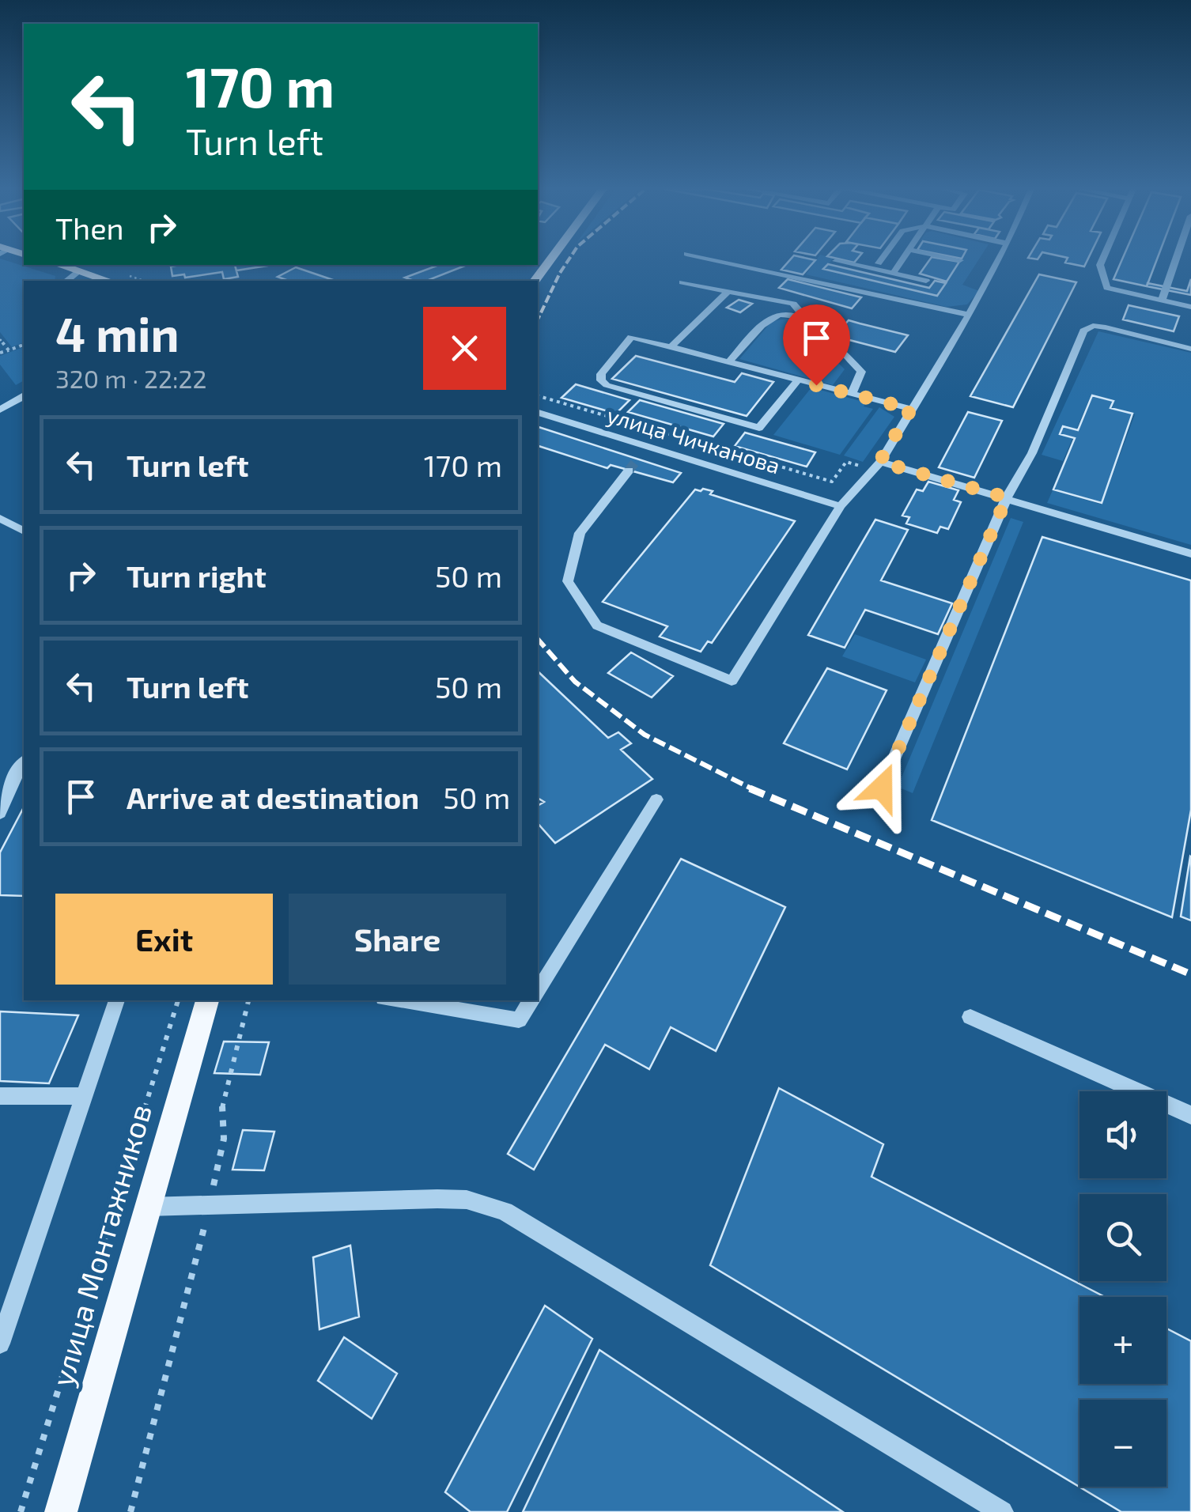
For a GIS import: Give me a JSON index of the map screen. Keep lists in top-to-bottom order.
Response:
{
  "streets": {
    "main road": ["улица Монтажников"],
    "lane": ["улица Чичканова"]
  },
  "page": {
    "turn": ["170 m", "Turn left"],
    "then": "Then",
    "heading": ["4 min", "320 m · 22:22"],
    "list": [
      {
        "name": "Turn left",
        "value": "170 m"
      },
      {
        "name": "Turn right",
        "value": "50 m"
      },
      {
        "name": "Turn left",
        "value": "50 m"
      },
      {
        "name": "Arrive at destination",
        "value": "50 m"
      }
    ],
    "buttons": ["Exit", "Share"],
    "map_buttons": ["+", "−"]
  }
}
